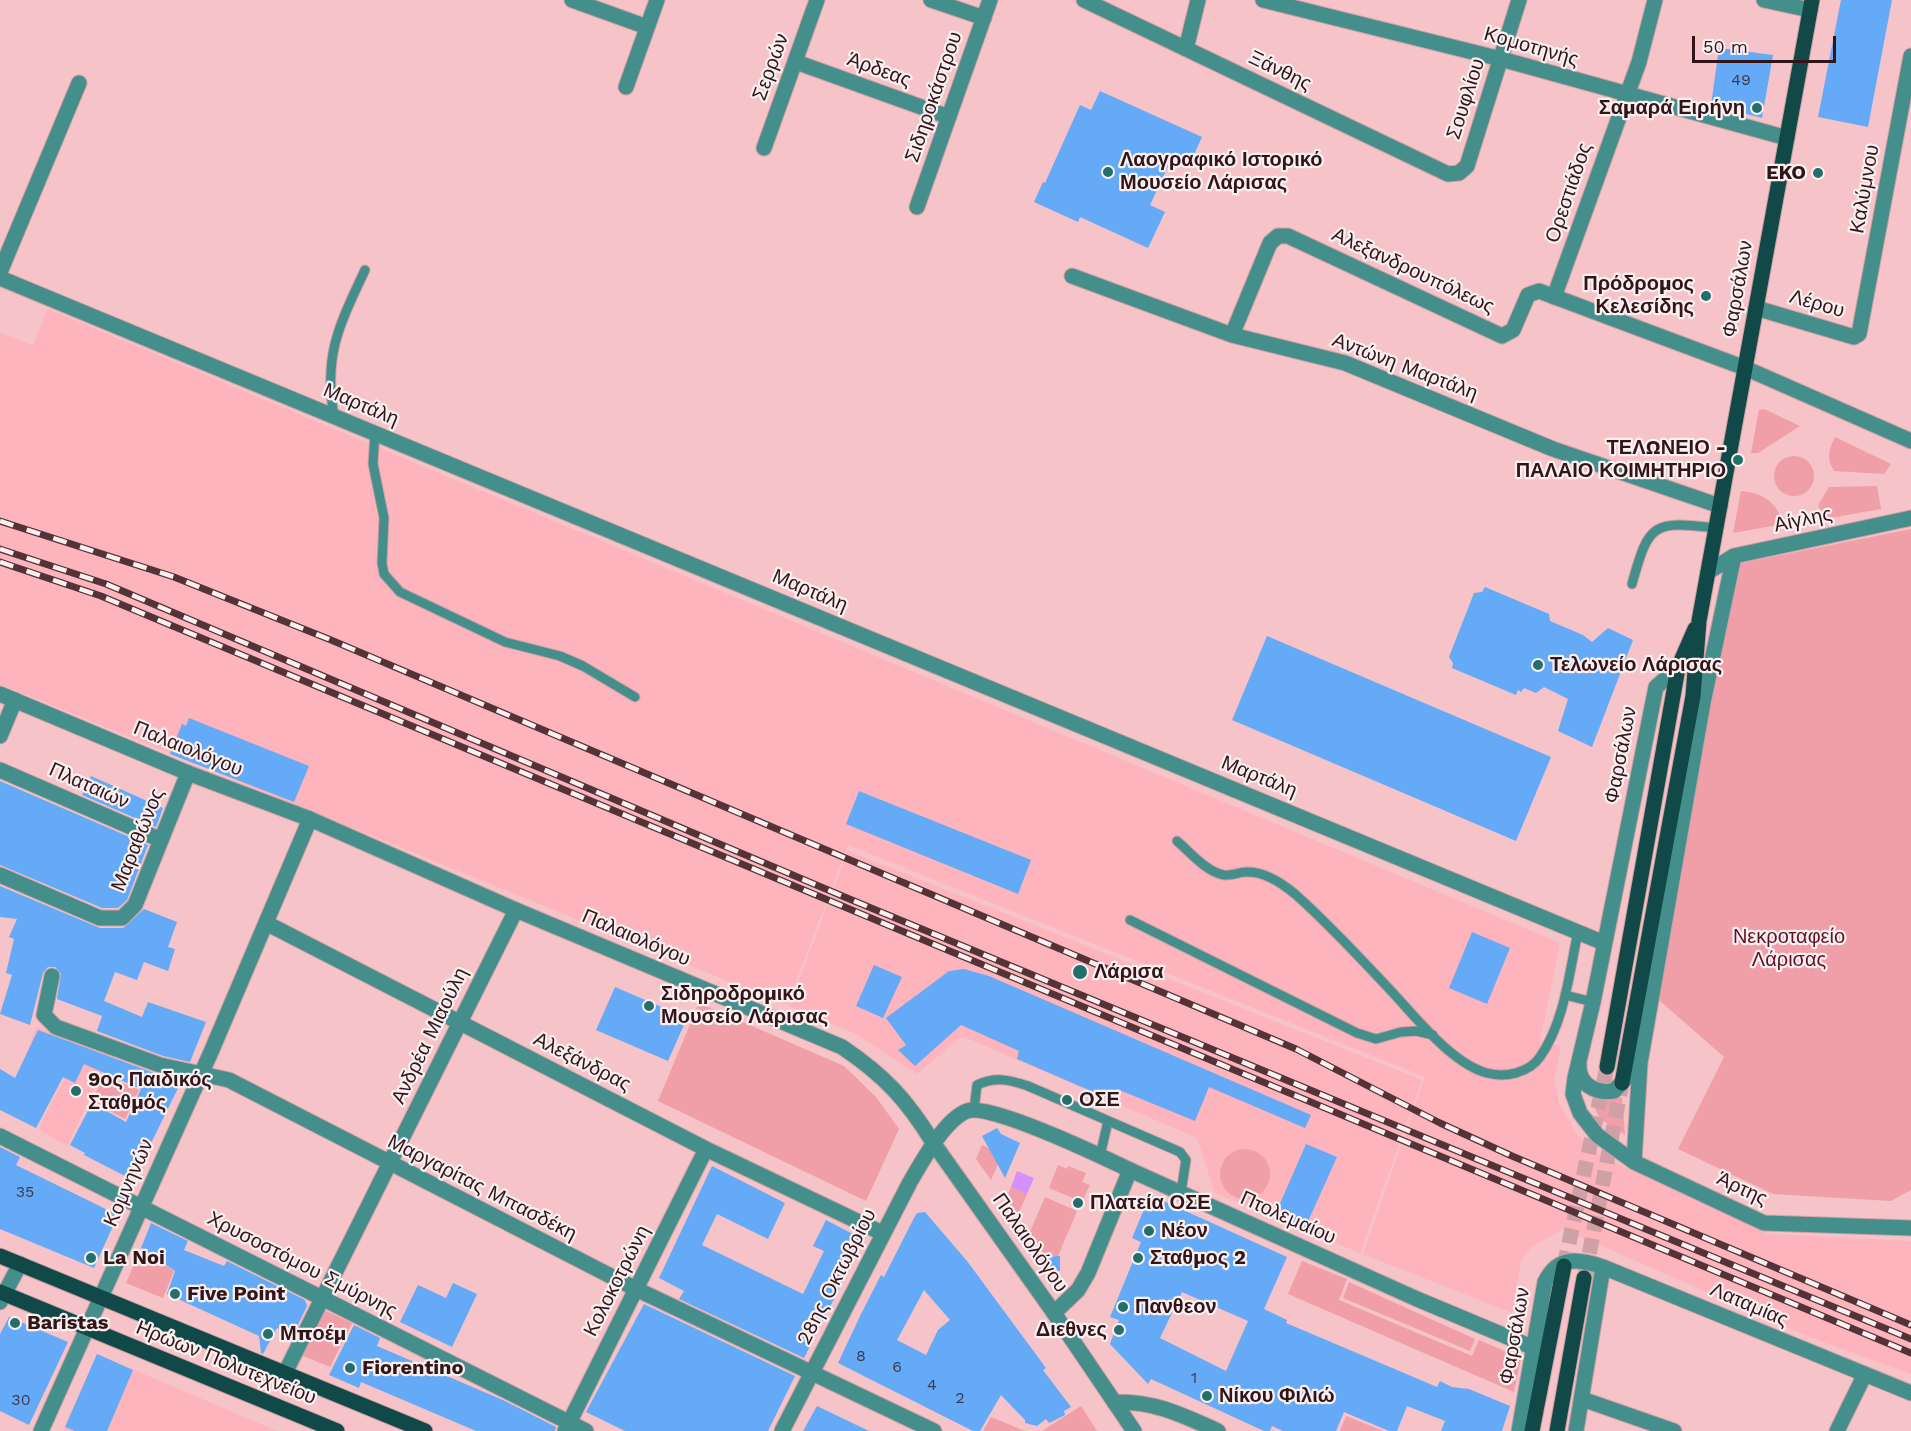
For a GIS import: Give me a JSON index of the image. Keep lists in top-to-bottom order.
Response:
{
  "streets": {
    "main road": ["Φαρσάλων", "Ηρώων Πολυτεχνείου"],
    "street": [
      "Κομοτηνής",
      "Σερρών",
      "Άρδεας",
      "Ξάνθης",
      "Σιδηροκάστρου",
      "Σουφλίου",
      "Καλύμνου",
      "Ορεστιάδος",
      "Αλεξανδρουπόλεως",
      "Λέρου",
      "Αντώνη Μαρτάλη",
      "Μαρτάλη",
      "Αίγλης",
      "Παλαιολόγου",
      "Πλαταιών",
      "Μαραθώνος",
      "Ανδρέα Μιαούλη",
      "Αλεξάνδρας",
      "Κομνηνών",
      "Μαργαρίτας Μπασδέκη",
      "Άρτης",
      "Πτολεμαίου",
      "Χρυσοστόμου Σμύρνης",
      "28ης Οκτωβρίου",
      "Κολοκοτρώνη",
      "Λαταμίας"
    ]
  },
  "crossings": [
    ["Κομοτηνής", "Σουφλίου"],
    ["Κομοτηνής", "Ορεστιάδος"],
    ["Κομοτηνής", "Φαρσάλων"],
    ["Σερρών", "Άρδεας"],
    ["Άρδεας", "Σιδηροκάστρου"],
    ["Ξάνθης", "Σουφλίου"],
    ["Καλύμνου", "Λέρου"],
    ["Ορεστιάδος", "Αλεξανδρουπόλεως"],
    ["Αλεξανδρουπόλεως", "Φαρσάλων"],
    ["Αλεξανδρουπόλεως", "Αντώνη Μαρτάλη"],
    ["Φαρσάλων", "Λέρου"],
    ["Φαρσάλων", "Αντώνη Μαρτάλη"],
    ["Φαρσάλων", "Μαρτάλη"],
    ["Φαρσάλων", "Αίγλης"],
    ["Φαρσάλων", "Άρτης"],
    ["Φαρσάλων", "Πτολεμαίου"],
    ["Φαρσάλων", "Λαταμίας"],
    ["Παλαιολόγου", "Μαραθώνος"],
    ["Παλαιολόγου", "Ανδρέα Μιαούλη"],
    ["Παλαιολόγου", "Κομνηνών"],
    ["Παλαιολόγου", "28ης Οκτωβρίου"],
    ["Πλαταιών", "Μαραθώνος"],
    ["Ανδρέα Μιαούλη", "Αλεξάνδρας"],
    ["Ανδρέα Μιαούλη", "Μαργαρίτας Μπασδέκη"],
    ["Ανδρέα Μιαούλη", "Χρυσοστόμου Σμύρνης"],
    ["Ανδρέα Μιαούλη", "Ηρώων Πολυτεχνείου"],
    ["Αλεξάνδρας", "Κομνηνών"],
    ["Αλεξάνδρας", "28ης Οκτωβρίου"],
    ["Αλεξάνδρας", "Κολοκοτρώνη"],
    ["Κομνηνών", "Μαργαρίτας Μπασδέκη"],
    ["Κομνηνών", "Χρυσοστόμου Σμύρνης"],
    ["Κομνηνών", "Ηρώων Πολυτεχνείου"],
    ["Μαργαρίτας Μπασδέκη", "28ης Οκτωβρίου"],
    ["Μαργαρίτας Μπασδέκη", "Κολοκοτρώνη"],
    ["Χρυσοστόμου Σμύρνης", "Κολοκοτρώνη"]
  ],
  "parks": ["Νεκροταφείο Λάρισας"],
  "places": [
    "Σαμαρά Ειρήνη",
    "Λαογραφικό Ιστορικό Μουσείο Λάρισας",
    "EKO",
    "Πρόδρομος Κελεσίδης",
    "ΤΕΛΩΝΕΙΟ - ΠΑΛΑΙΟ ΚΟΙΜΗΤΗΡΙΟ",
    "Τελωνείο Λάρισας",
    "Λάρισα",
    "Σιδηροδρομικό Μουσείο Λάρισας",
    "9ος Παιδικός Σταθμός",
    "ΟΣΕ",
    "Πλατεία ΟΣΕ",
    "Νέον",
    "La Noi",
    "Σταθμος 2",
    "Five Point",
    "Πανθεον",
    "Baristas",
    "Διεθνες",
    "Μποέμ",
    "Fiorentino",
    "Νίκου Φιλιώ"
  ],
  "house_numbers": [
    "49",
    "35",
    "8",
    "6",
    "1",
    "4",
    "2",
    "30"
  ],
  "scale_bar": "50 m"
}
